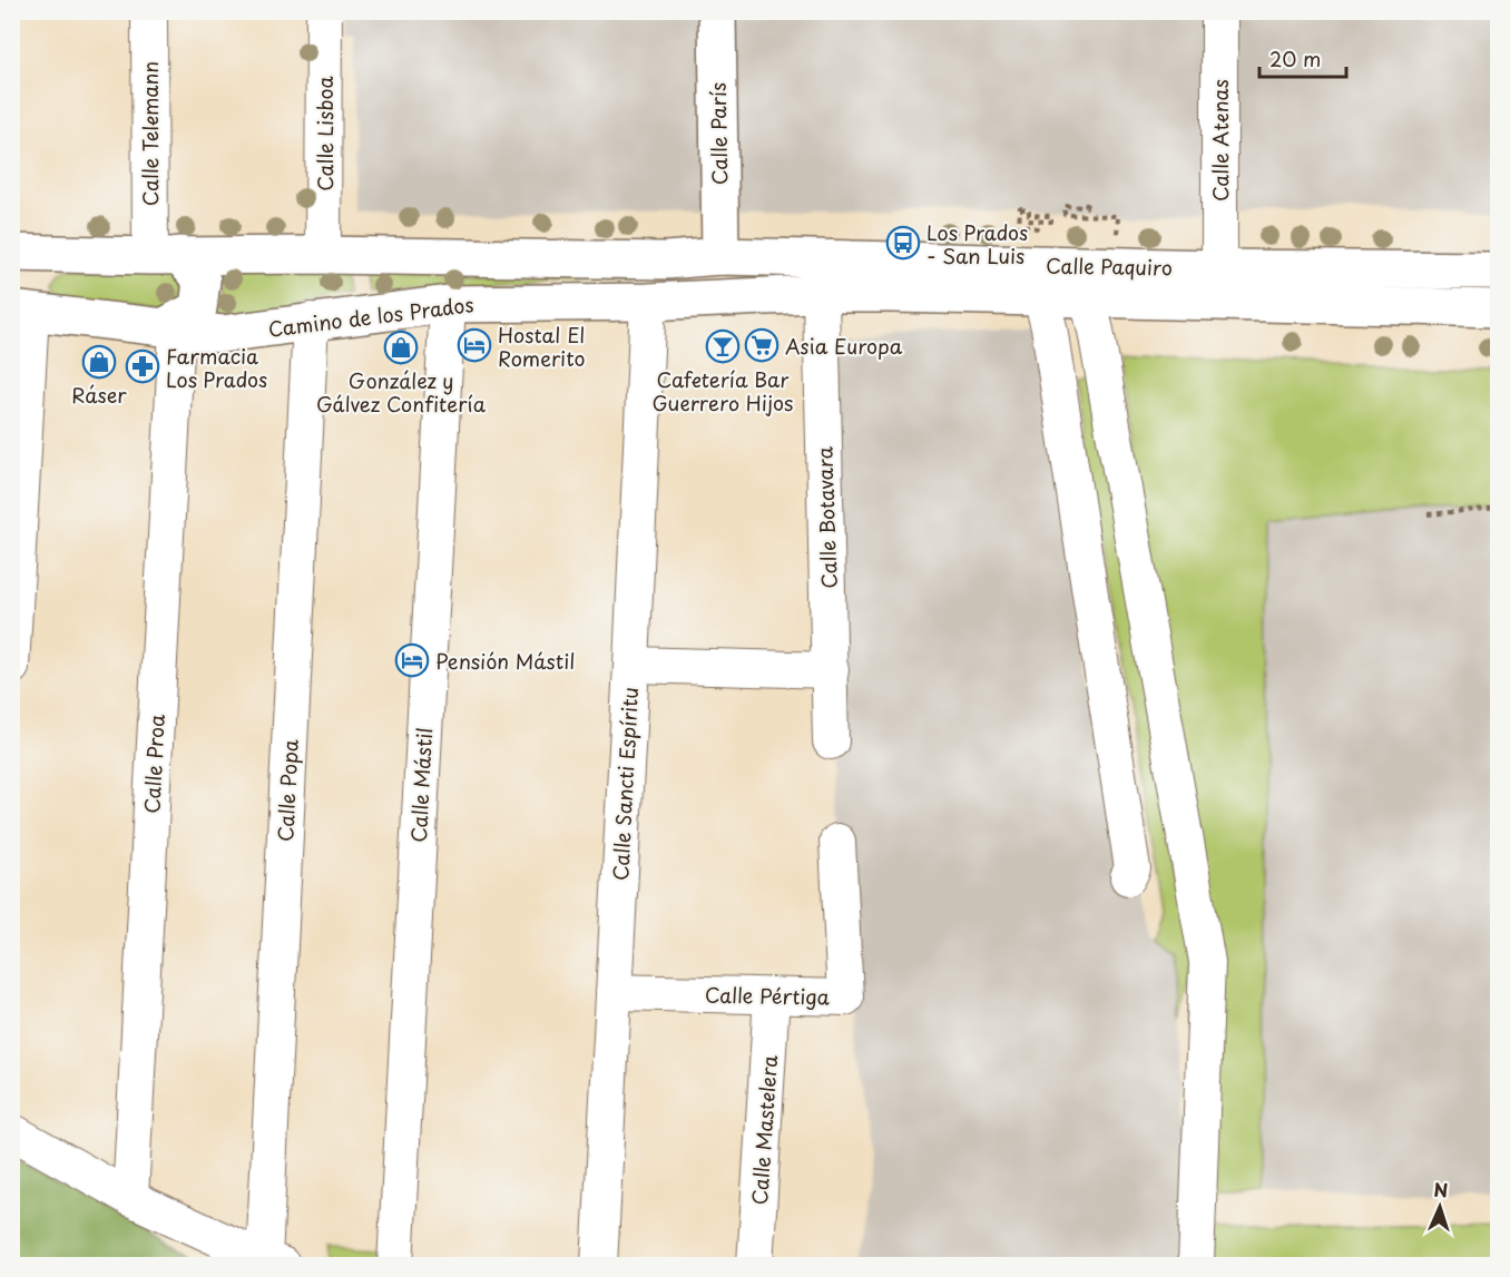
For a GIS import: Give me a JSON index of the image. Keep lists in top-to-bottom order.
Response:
{
  "streets": {
    "main road": ["Calle París", "Calle Paquiro", "Camino de los Prados"],
    "street": [
      "Calle Telemann",
      "Calle Lisboa",
      "Calle Atenas",
      "Calle Botavara",
      "Calle Proa",
      "Calle Sancti Espíritu",
      "Calle Mástil",
      "Calle Popa",
      "Calle Pértiga",
      "Calle Mastelera"
    ]
  },
  "crossings": [
    ["Calle París", "Calle Paquiro"],
    ["Calle Atenas", "Calle Paquiro"],
    ["Calle Paquiro", "Camino de los Prados"],
    ["Calle Paquiro", "Calle Botavara"],
    ["Camino de los Prados", "Calle Proa"],
    ["Camino de los Prados", "Calle Sancti Espíritu"],
    ["Camino de los Prados", "Calle Mástil"],
    ["Camino de los Prados", "Calle Popa"],
    ["Calle Sancti Espíritu", "Calle Pértiga"],
    ["Calle Pértiga", "Calle Mastelera"]
  ],
  "places": {
    "bus stop": ["Los Prados - San Luis"],
    "hotel": ["Hostal El Romerito", "Pensión Mástil"],
    "supermarket": ["Asia Europa"],
    "bar": ["Cafetería Bar Guerrero Hijos"],
    "shop": ["González y Gálvez Confitería", "Ráser"],
    "pharmacy": ["Farmacia Los Prados"]
  },
  "scale_bar": "20 m",
  "north": "top"
}
